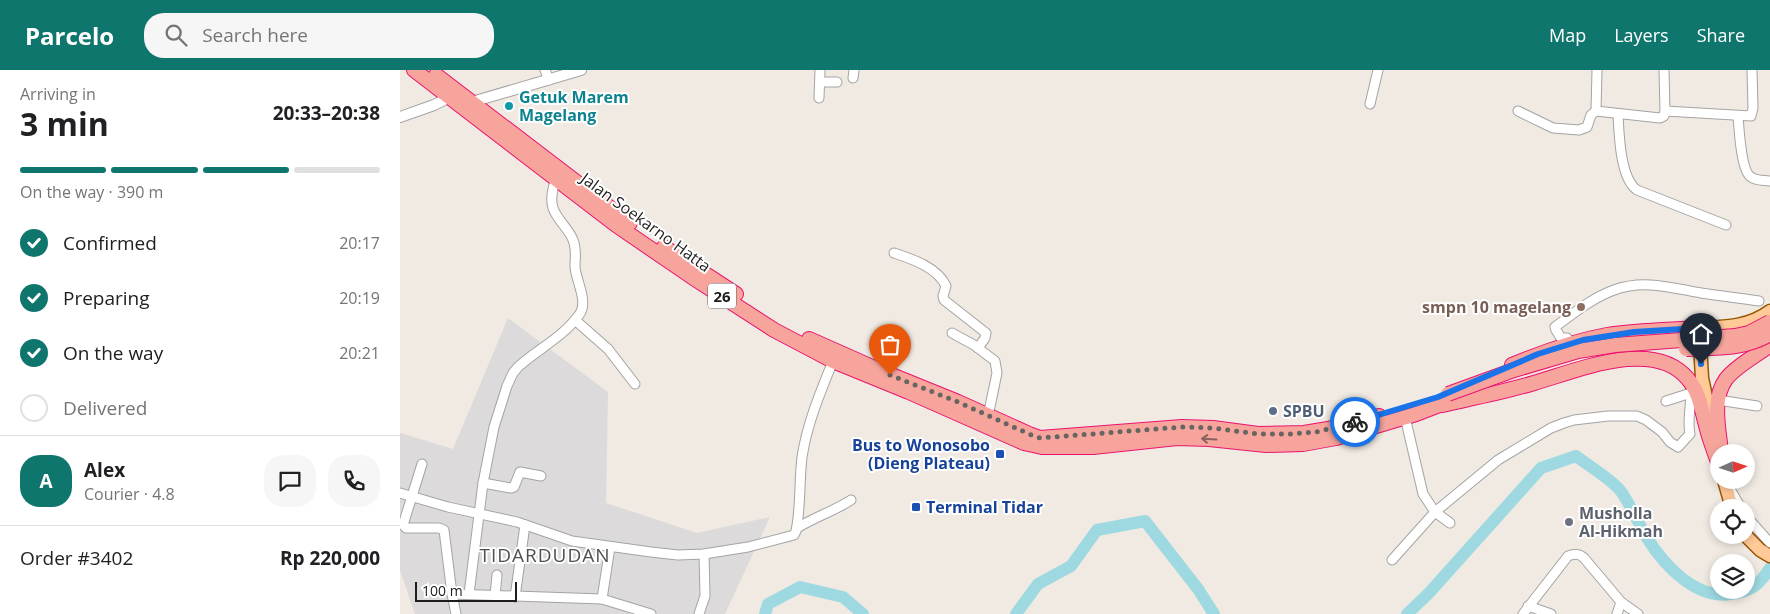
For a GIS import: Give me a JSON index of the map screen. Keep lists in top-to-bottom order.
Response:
{
  "streets": {
    "highway": ["Jalan Soekarno Hatta", "26"]
  },
  "districts": ["TIDARDUDAN"],
  "places": {
    "other": [
      "Getuk Marem Magelang",
      "smpn 10 magelang",
      "SPBU",
      "Musholla Al-Hikmah"
    ],
    "transit": ["Bus to Wonosobo (Dieng Plateau)", "Terminal Tidar"]
  },
  "scale_bar": "100 m",
  "north": "right",
  "page": {
    "header": "Parcelo",
    "search": "Search here",
    "nav": ["Map", "Layers", "Share"],
    "heading": ["3 min", "Arriving in", "20:33–20:38"],
    "panel": [
      "Alex",
      "Courier · 4.8",
      "Order #3402",
      "Rp 220,000"
    ],
    "bar": "On the way · 390 m",
    "list": [
      ["Confirmed", "20:17"],
      ["Preparing", "20:19"],
      ["On the way", "20:21"],
      "Delivered"
    ],
    "round": "A",
    "scale": "100 m"
  }
}
